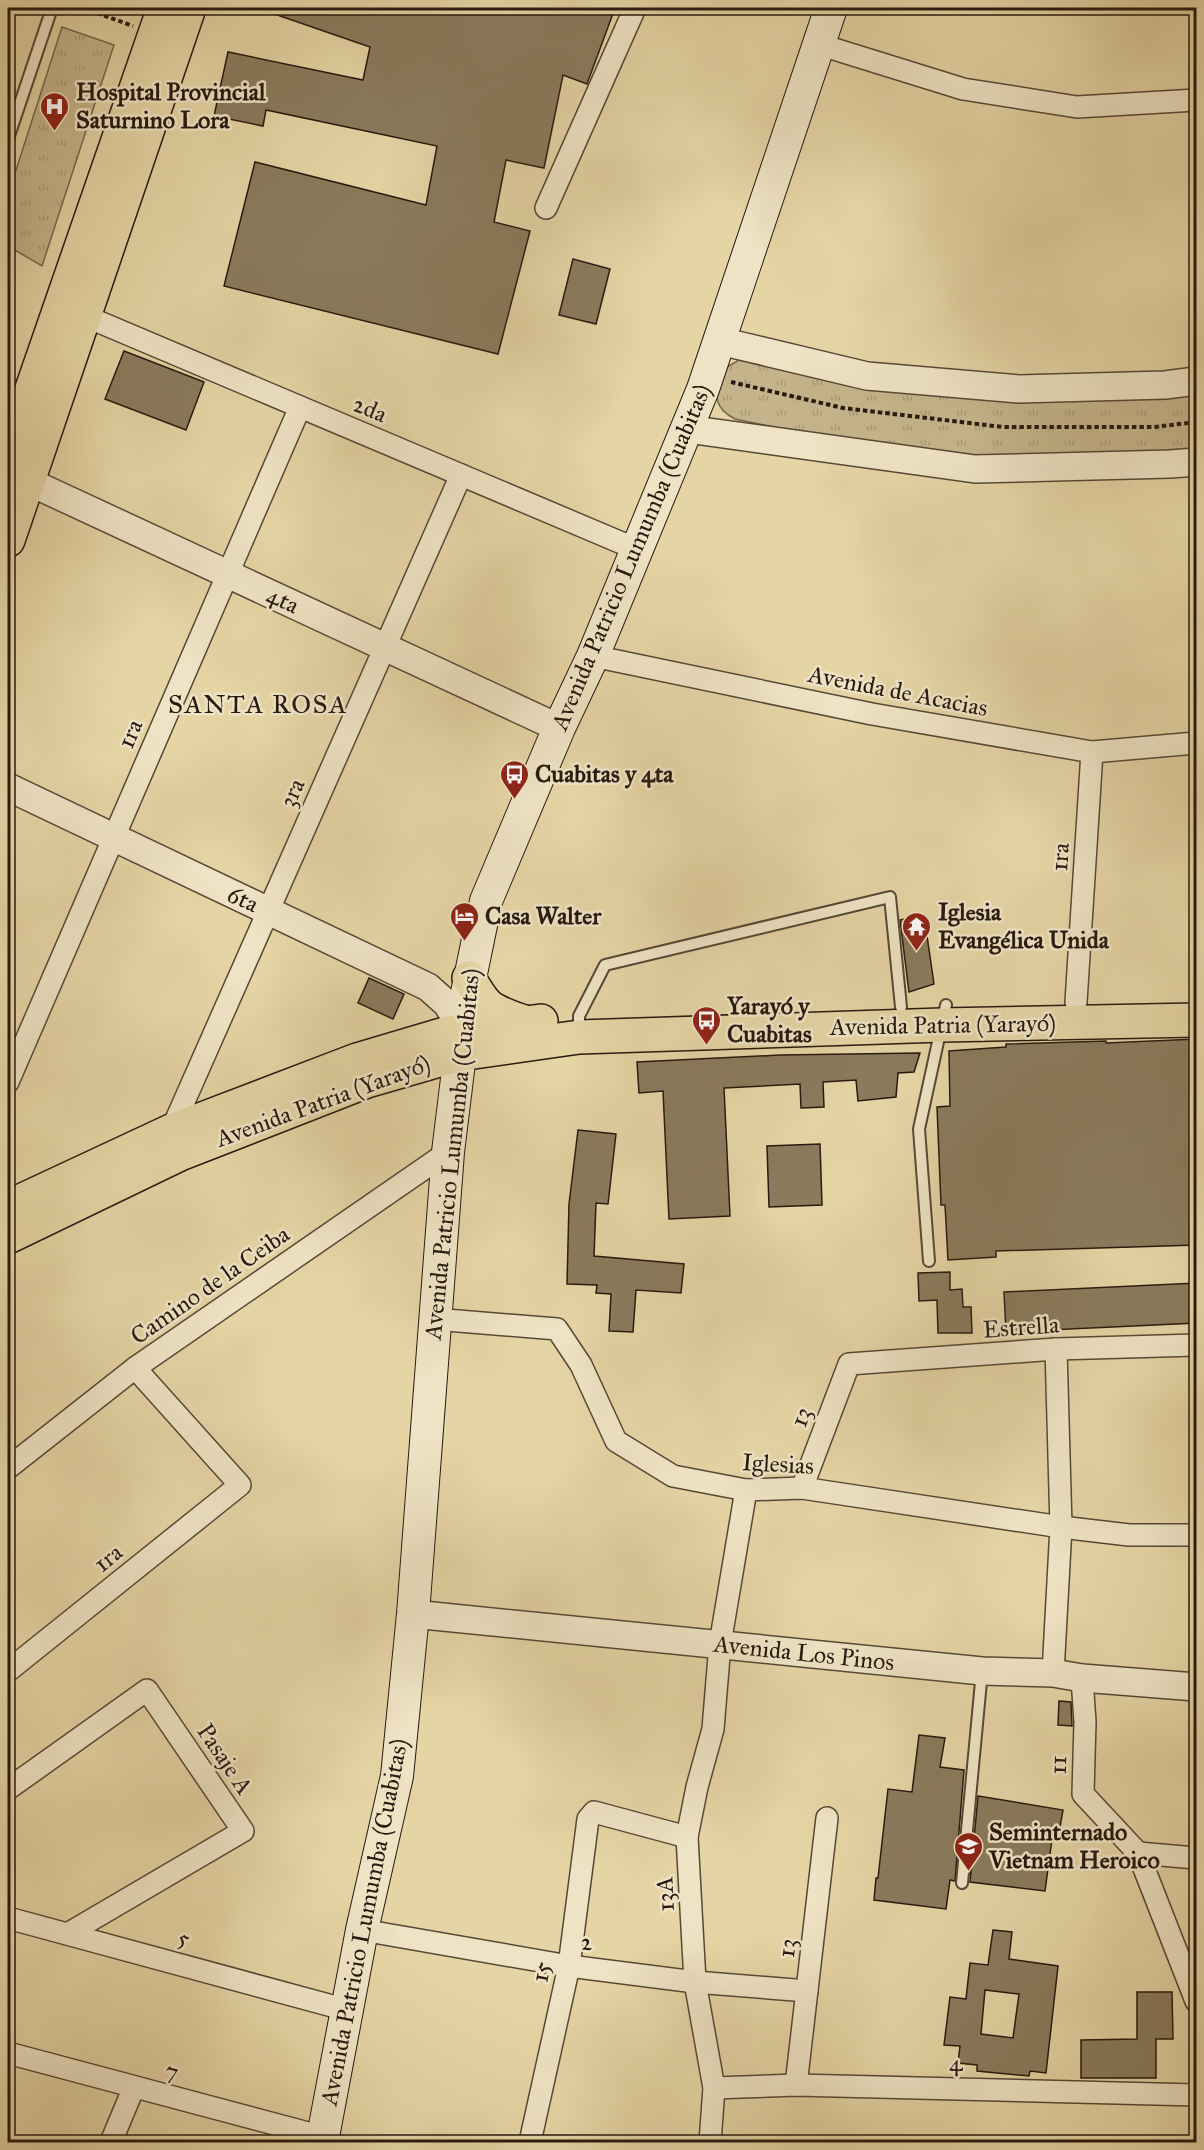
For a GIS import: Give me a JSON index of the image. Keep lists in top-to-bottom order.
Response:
{
  "streets": {
    "main road": ["Avenida Patricio Lumumba (Cuabitas)", "Avenida Patria (Yarayó)"],
    "street": [
      "2da",
      "4ta",
      "Avenida de Acacias",
      "1ra",
      "3ra",
      "6ta",
      "Camino de la Ceiba",
      "Estrella",
      "13",
      "Iglesias",
      "Avenida Los Pinos",
      "Pasaje A",
      "11",
      "13A",
      "5",
      "2",
      "15",
      "4",
      "7"
    ]
  },
  "crossings": [
    ["2da", "Avenida Patricio Lumumba (Cuabitas)"],
    ["2da", "1ra"],
    ["2da", "3ra"],
    ["Avenida Patricio Lumumba (Cuabitas)", "4ta"],
    ["Avenida Patricio Lumumba (Cuabitas)", "Avenida de Acacias"],
    ["Avenida Patricio Lumumba (Cuabitas)", "6ta"],
    ["Avenida Patricio Lumumba (Cuabitas)", "Avenida Patria (Yarayó)"],
    ["Avenida Patricio Lumumba (Cuabitas)", "Camino de la Ceiba"],
    ["Avenida Patricio Lumumba (Cuabitas)", "Iglesias"],
    ["Avenida Patricio Lumumba (Cuabitas)", "Avenida Los Pinos"],
    ["Avenida Patricio Lumumba (Cuabitas)", "5"],
    ["Avenida Patricio Lumumba (Cuabitas)", "2"],
    ["Avenida Patricio Lumumba (Cuabitas)", "7"],
    ["4ta", "1ra"],
    ["4ta", "3ra"],
    ["Avenida de Acacias", "1ra"],
    ["1ra", "6ta"],
    ["1ra", "Avenida Patria (Yarayó)"],
    ["1ra", "Camino de la Ceiba"],
    ["3ra", "6ta"],
    ["3ra", "Avenida Patria (Yarayó)"],
    ["6ta", "Avenida Patria (Yarayó)"],
    ["Estrella", "13"],
    ["13", "Iglesias"],
    ["13", "2"],
    ["13", "4"],
    ["Avenida Los Pinos", "11"],
    ["Avenida Los Pinos", "13A"],
    ["Pasaje A", "5"],
    ["13A", "2"],
    ["13A", "15"],
    ["13A", "4"],
    ["2", "15"]
  ],
  "districts": ["SANTA ROSA"],
  "places": {
    "hospital": ["Hospital Provincial Saturnino Lora"],
    "bus stop": ["Cuabitas y 4ta", "Yarayó y Cuabitas"],
    "hotel": ["Casa Walter"],
    "temple": ["Iglesia Evangélica Unida"],
    "school or university": ["Seminternado Vietnam Heroico"]
  }
}
